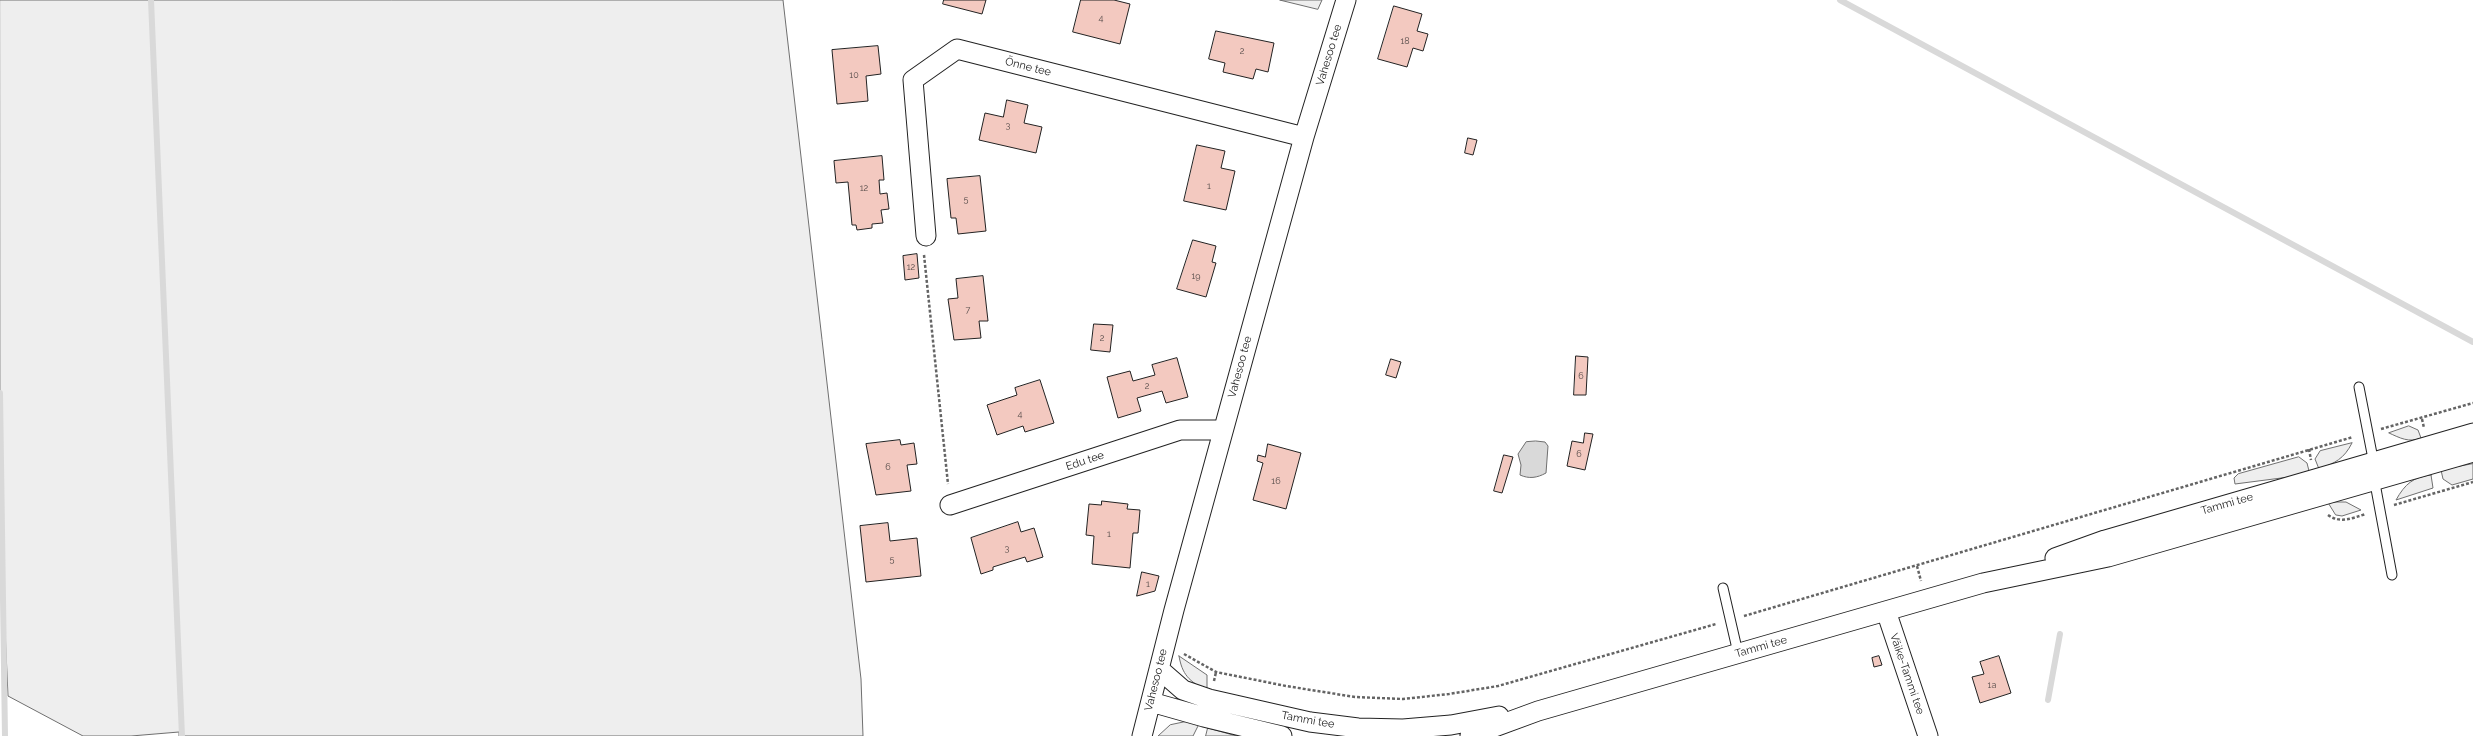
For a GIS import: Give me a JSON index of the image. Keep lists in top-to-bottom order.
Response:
{
  "streets": {
    "street": [
      "Vahesoo tee",
      "Õnne tee",
      "Edu tee",
      "Tammi tee",
      "Väike-Tammi tee"
    ]
  },
  "crossings": [
    ["Vahesoo tee", "Õnne tee"],
    ["Vahesoo tee", "Edu tee"],
    ["Vahesoo tee", "Tammi tee"],
    ["Tammi tee", "Väike-Tammi tee"]
  ],
  "house_numbers": [
    "4",
    "18",
    "2",
    "10",
    "3",
    "1",
    "12",
    "5",
    "12",
    "19",
    "7",
    "2",
    "6",
    "2",
    "4",
    "6",
    "6",
    "16",
    "1",
    "3",
    "5",
    "1",
    "1a"
  ]
}
